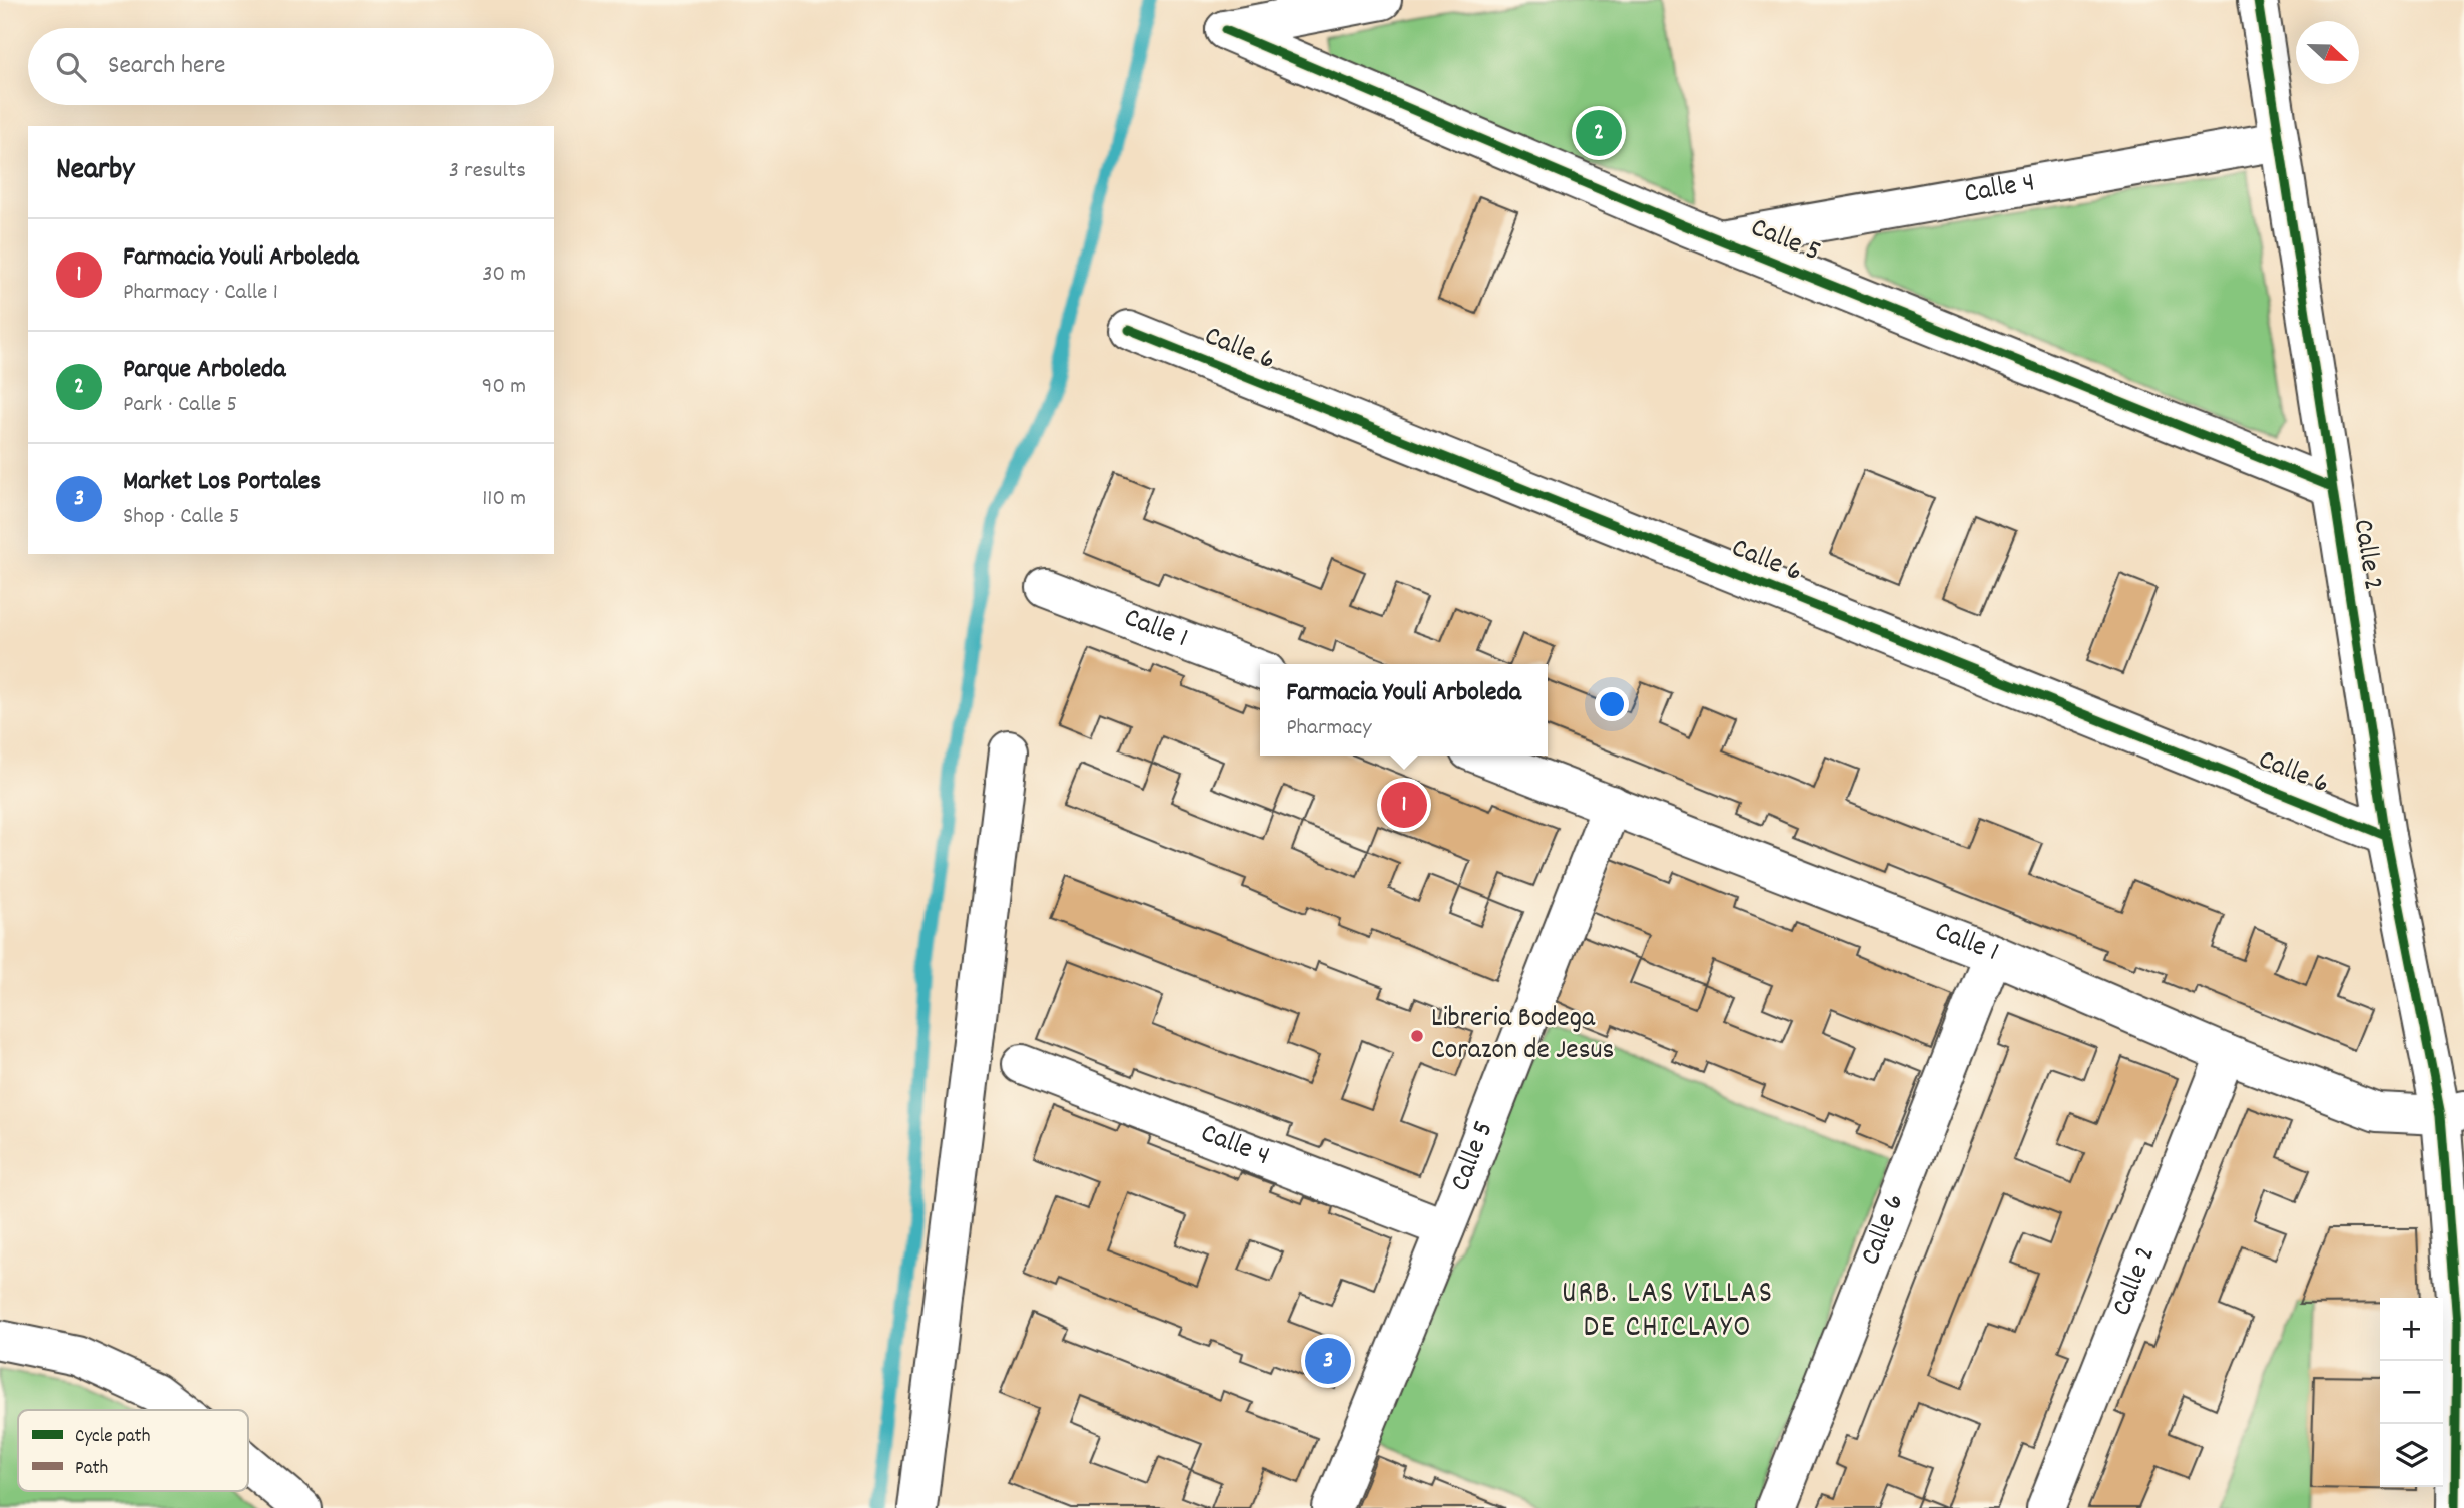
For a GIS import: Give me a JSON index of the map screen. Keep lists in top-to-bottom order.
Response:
{
  "streets": {
    "street": [
      "Calle 4",
      "Calle 5",
      "Calle 6",
      "Calle 2",
      "Calle 1"
    ]
  },
  "crossings": [
    ["Calle 4", "Calle 5"],
    ["Calle 4", "Calle 2"],
    ["Calle 5", "Calle 2"],
    ["Calle 5", "Calle 1"],
    ["Calle 6", "Calle 2"],
    ["Calle 6", "Calle 1"],
    ["Calle 2", "Calle 1"]
  ],
  "districts": ["URB. LAS VILLAS DE CHICLAYO"],
  "places": ["Libreria Bodega Corazon de Jesus"],
  "legend": ["Cycle path", "Path"],
  "north": "right",
  "page": {
    "search": "Search here",
    "pins": ["2", "1", "3"],
    "heading": ["Nearby", "3 results"],
    "list": [
      {
        "mark": "1",
        "name": "Farmacia Youli Arboleda",
        "note": "Pharmacy · Calle 1",
        "value": "30 m"
      },
      {
        "mark": "2",
        "name": "Parque Arboleda",
        "note": "Park · Calle 5",
        "value": "90 m"
      },
      {
        "mark": "3",
        "name": "Market Los Portales",
        "note": "Shop · Calle 5",
        "value": "110 m"
      }
    ],
    "popup": ["Farmacia Youli Arboleda", "Pharmacy"],
    "map_buttons": ["+", "−"]
  }
}
